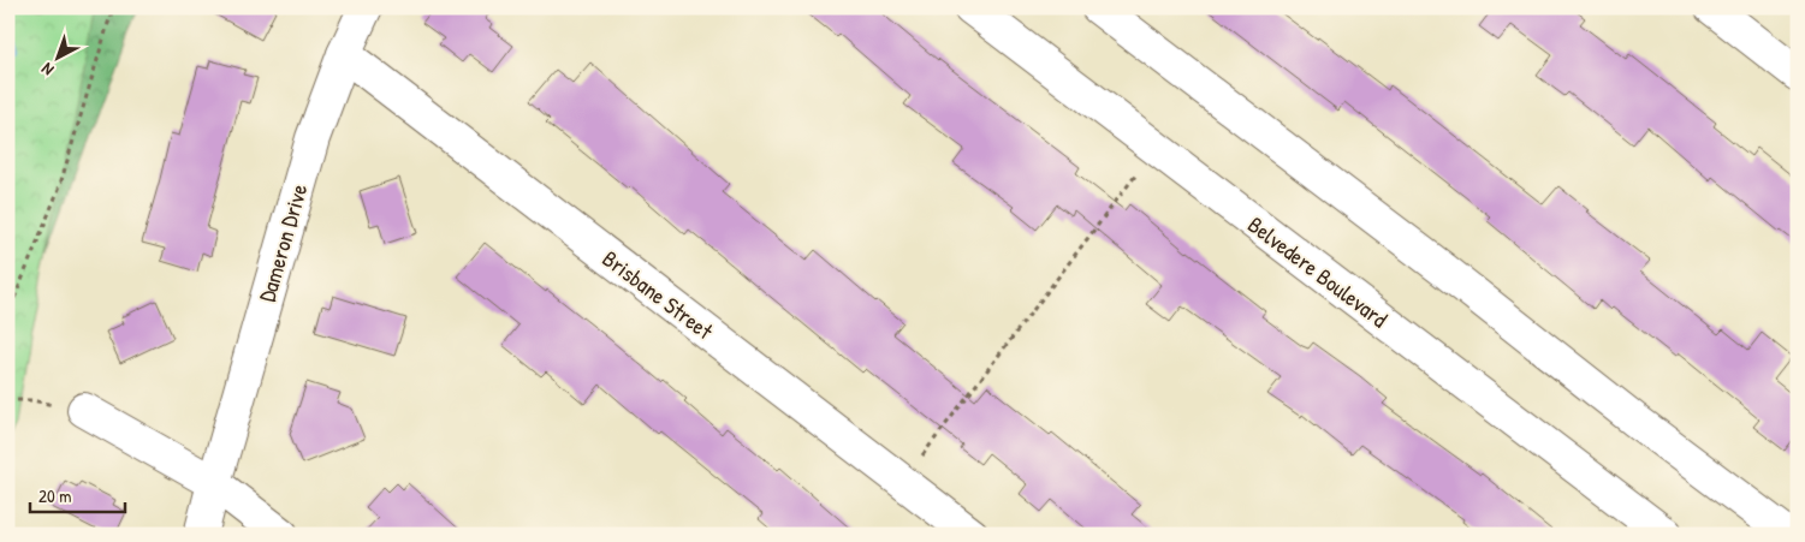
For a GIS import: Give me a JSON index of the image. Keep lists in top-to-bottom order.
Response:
{
  "streets": {
    "street": ["Dameron Drive", "Belvedere Boulevard", "Brisbane Street"]
  },
  "crossings": [
    ["Dameron Drive", "Brisbane Street"]
  ],
  "scale_bar": "20 m",
  "north": "bottom left"
}
